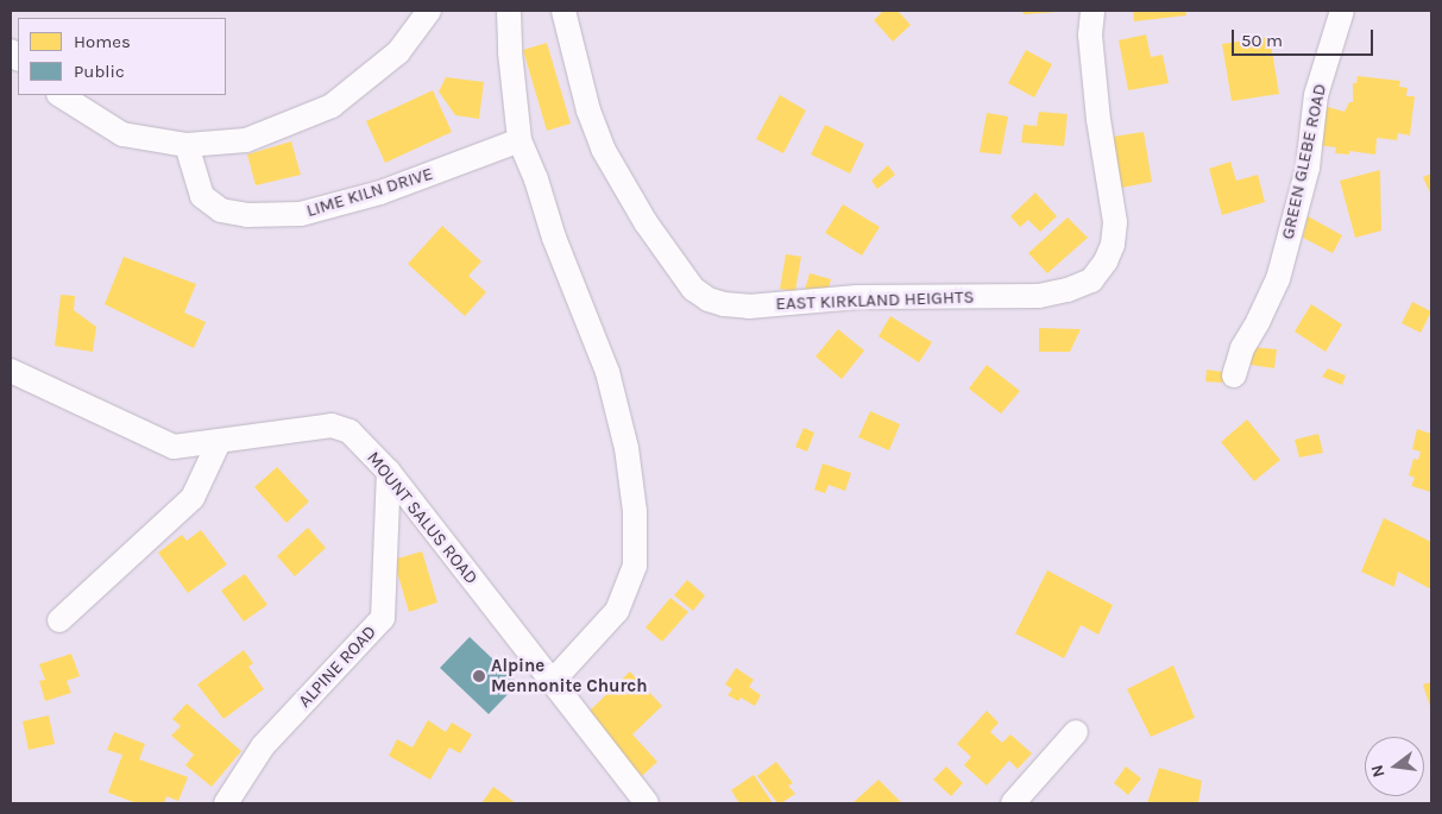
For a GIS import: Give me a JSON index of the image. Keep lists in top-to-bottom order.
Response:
{
  "streets": {
    "street": [
      "GREEN GLEBE ROAD",
      "LIME KILN DRIVE",
      "EAST KIRKLAND HEIGHTS",
      "MOUNT SALUS ROAD",
      "ALPINE ROAD"
    ]
  },
  "crossings": [
    ["MOUNT SALUS ROAD", "ALPINE ROAD"]
  ],
  "places": ["Alpine Mennonite Church"],
  "legend": ["Homes", "Public"],
  "scale_bar": "50 m",
  "north": "left"
}
